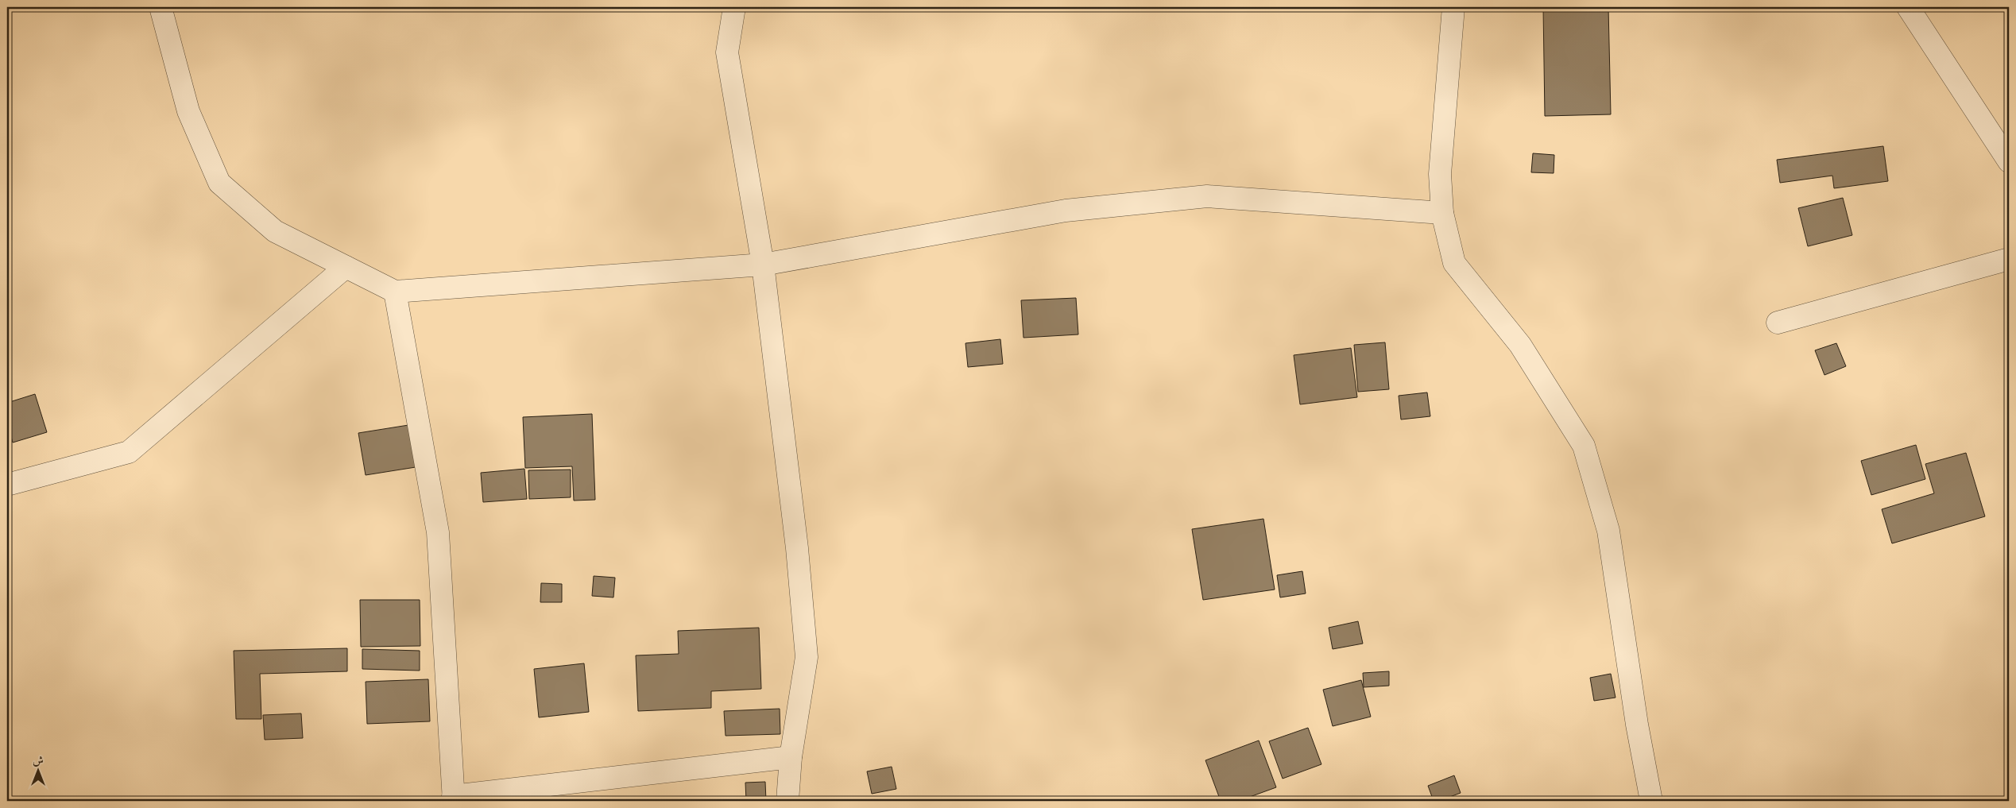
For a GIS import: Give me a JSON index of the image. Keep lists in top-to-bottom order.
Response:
{
  "north": "top"
}
